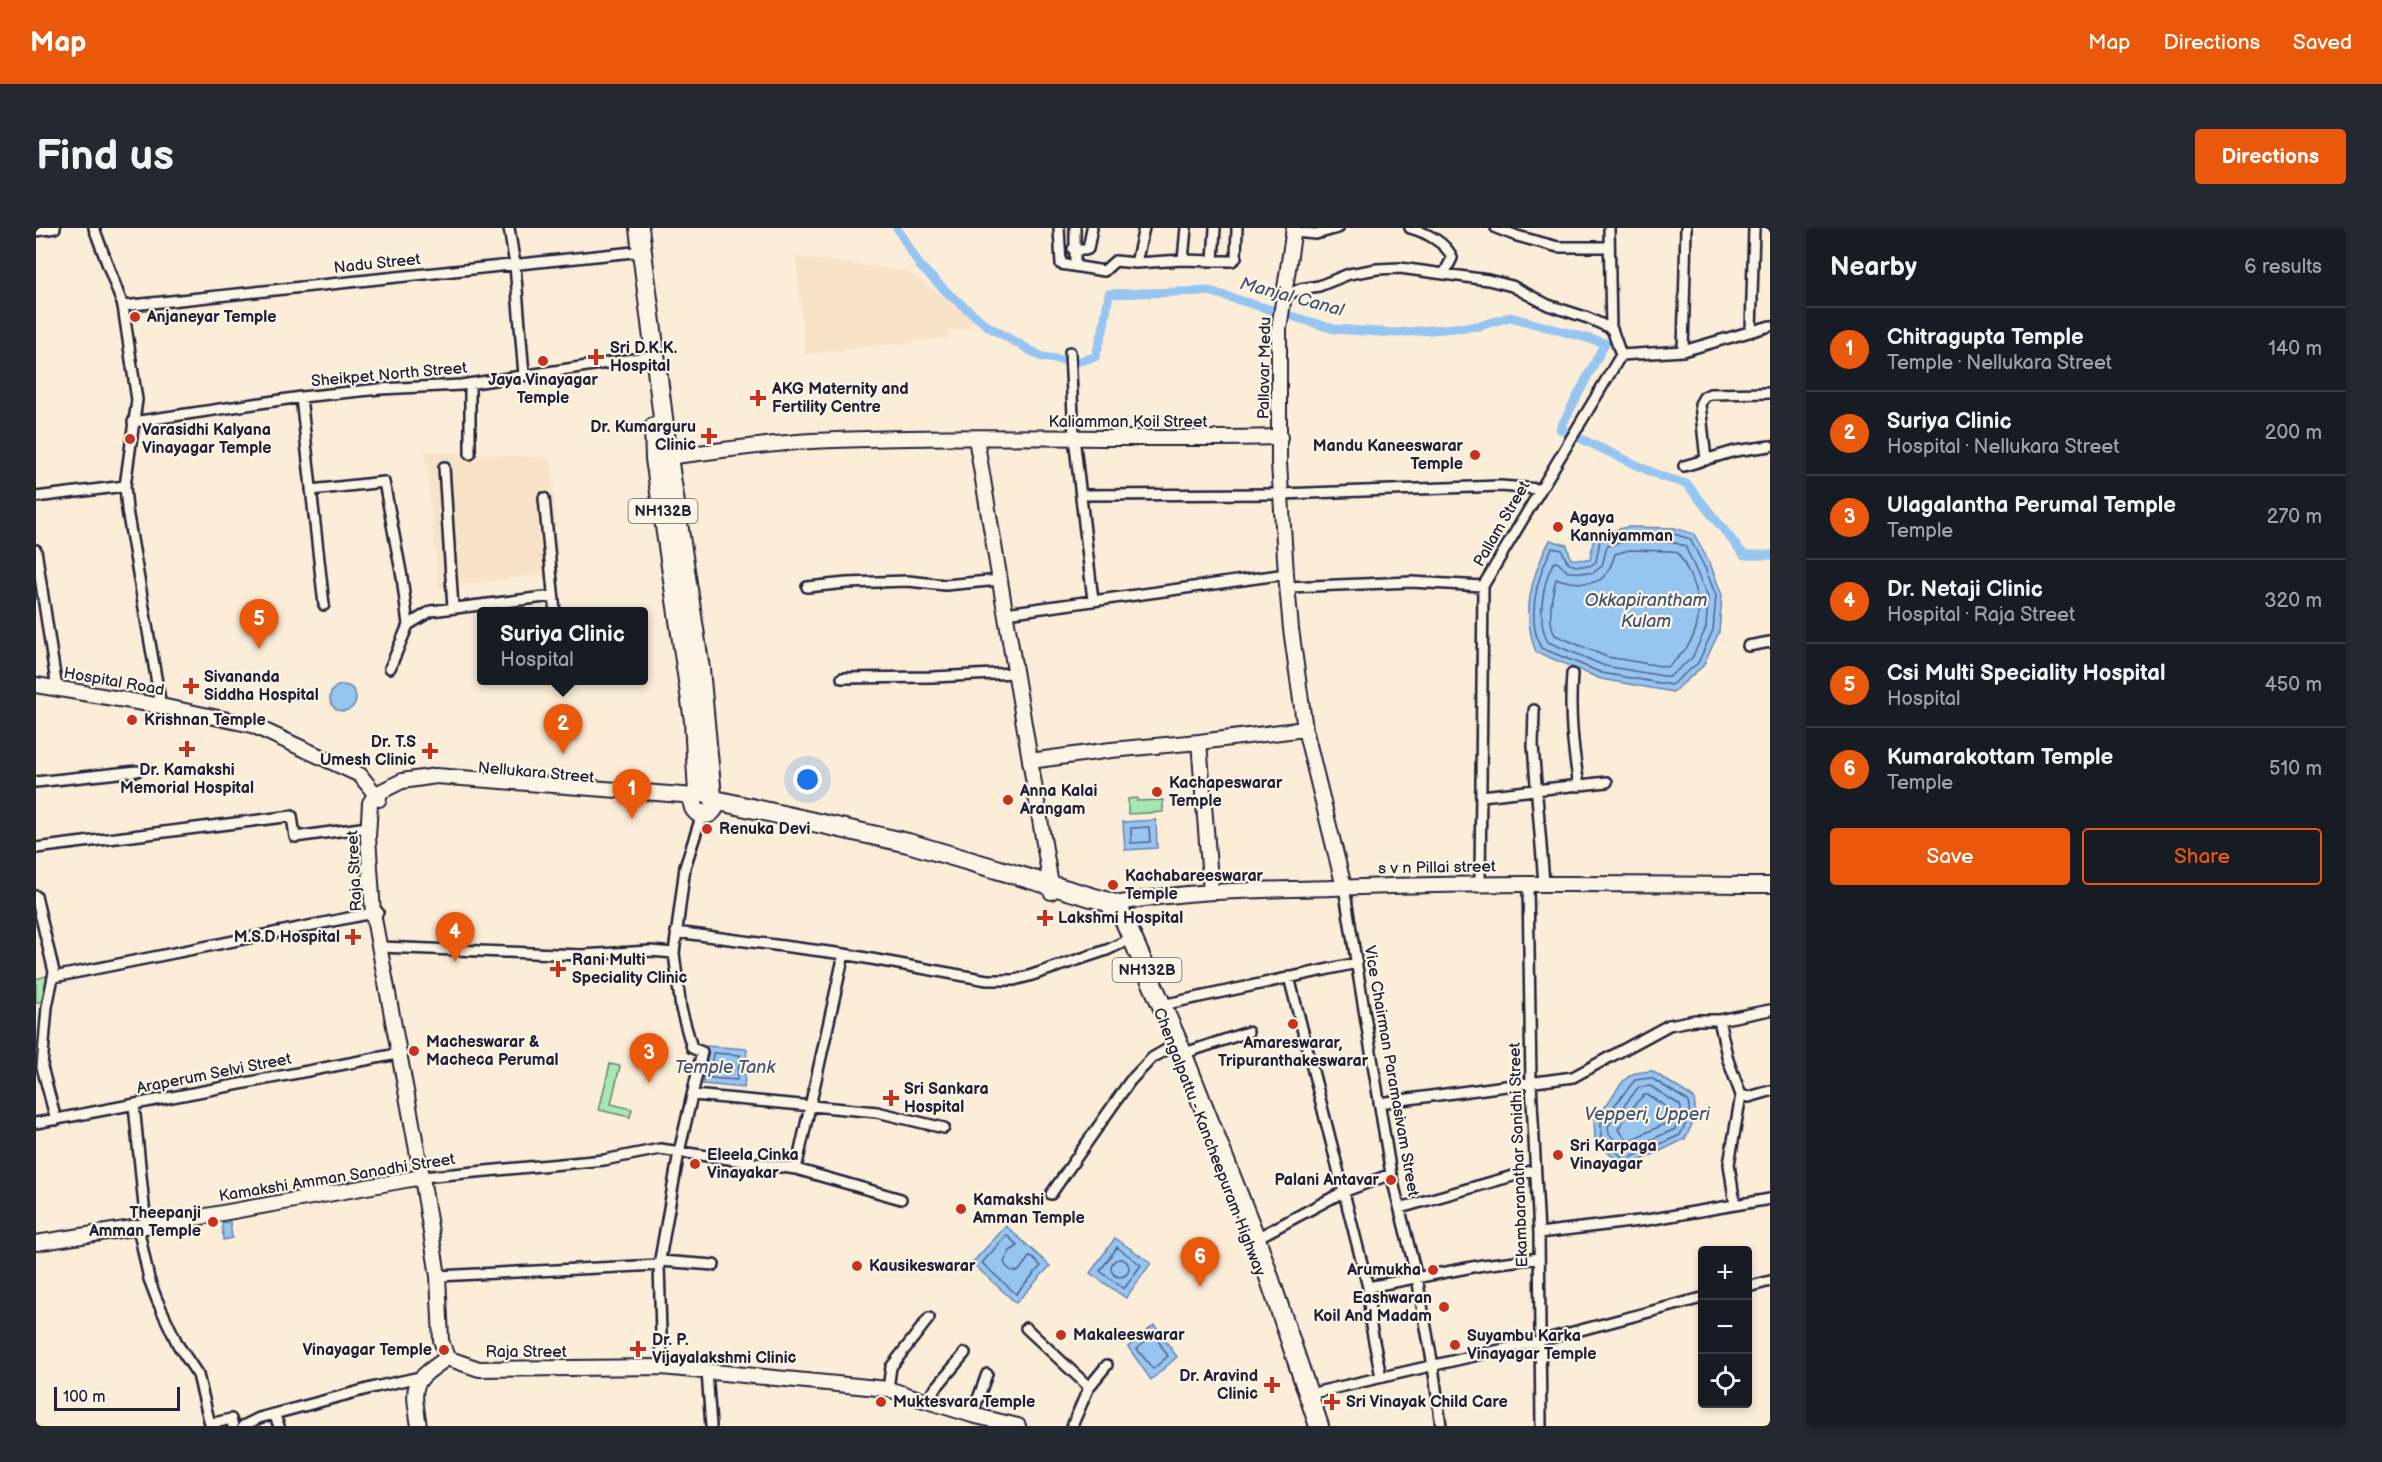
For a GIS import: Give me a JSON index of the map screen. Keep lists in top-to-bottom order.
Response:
{
  "streets": {
    "highway": ["NH132B", "Chengalpattu - Kancheepuram Highway"],
    "main road": [
      "Pallavar Medu",
      "Kaliamman Koil Street",
      "Hospital Road",
      "Nellukara Street",
      "s v n Pillai street",
      "Raja Street",
      "Kamakshi Amman Sanadhi Street"
    ],
    "street": [
      "Nadu Street",
      "Sheikpet North Street",
      "Pallam Street",
      "Vice Chairman Paramasivam Street",
      "Araperum Selvi Street",
      "Ekambaranathar Sanidhi Street"
    ]
  },
  "crossings": [
    ["Pallavar Medu", "Kaliamman Koil Street"],
    ["Pallavar Medu", "s v n Pillai street"],
    ["Pallavar Medu", "Vice Chairman Paramasivam Street"],
    ["NH132B", "s v n Pillai street"],
    ["NH132B", "Chengalpattu - Kancheepuram Highway"],
    ["Pallam Street", "s v n Pillai street"],
    ["Hospital Road", "Nellukara Street"],
    ["Hospital Road", "Raja Street"],
    ["Nellukara Street", "Raja Street"],
    ["s v n Pillai street", "Vice Chairman Paramasivam Street"],
    ["s v n Pillai street", "Chengalpattu - Kancheepuram Highway"],
    ["s v n Pillai street", "Ekambaranathar Sanidhi Street"],
    ["Raja Street", "Araperum Selvi Street"],
    ["Raja Street", "Kamakshi Amman Sanadhi Street"]
  ],
  "water": [
    "Manjal Canal",
    "Okkapirantham Kulam",
    "Temple Tank",
    "Vepperi, Upperi"
  ],
  "places": {
    "other": [
      "Anjaneyar Temple",
      "Jaya Vinayagar Temple",
      "Varasidhi Kalyana Vinayagar Temple",
      "Mandu Kaneeswarar Temple",
      "Agaya Kanniyamman",
      "Krishnan Temple",
      "Kachapeswarar Temple",
      "Anna Kalai Arangam",
      "Renuka Devi",
      "Kachabareeswarar Temple",
      "Amareswarar, Tripuranthakeswarar",
      "Macheswarar & Macheca Perumal",
      "Sri Karpaga Vinayagar",
      "Eleela Cinka Vinayakar",
      "Palani Antavar",
      "Kamakshi Amman Temple",
      "Theepanji Amman Temple",
      "Kausikeswarar",
      "Arumukha",
      "Eashwaran Koil And Madam",
      "Makaleeswarar",
      "Suyambu Karka Vinayagar Temple",
      "Vinayagar Temple",
      "Muktesvara Temple"
    ],
    "health": [
      "Sri D.K.K. Hospital",
      "AKG Maternity and Fertility Centre",
      "Dr. Kumarguru Clinic",
      "Sivananda Siddha Hospital",
      "Dr. Kamakshi Memorial Hospital",
      "Dr. T.S Umesh Clinic",
      "Lakshmi Hospital",
      "M.S.D Hospital",
      "Rani Multi Speciality Clinic",
      "Sri Sankara Hospital",
      "Dr. P. Vijayalakshmi Clinic",
      "Dr. Aravind Clinic",
      "Sri Vinayak Child Care"
    ]
  },
  "scale_bar": "100 m",
  "page": {
    "header": "Map",
    "nav": ["Map", "Directions", "Saved"],
    "buttons": [
      "Directions",
      ["Save", "Share"]
    ],
    "title": "Find us",
    "heading": ["Nearby", "6 results"],
    "list": [
      {
        "mark": "1",
        "name": "Chitragupta Temple",
        "note": "Temple · Nellukara Street",
        "value": "140 m"
      },
      {
        "mark": "2",
        "name": "Suriya Clinic",
        "note": "Hospital · Nellukara Street",
        "value": "200 m"
      },
      {
        "mark": "3",
        "name": "Ulagalantha Perumal Temple",
        "note": "Temple",
        "value": "270 m"
      },
      {
        "mark": "4",
        "name": "Dr. Netaji Clinic",
        "note": "Hospital · Raja Street",
        "value": "320 m"
      },
      {
        "mark": "5",
        "name": "Csi Multi Speciality Hospital",
        "note": "Hospital",
        "value": "450 m"
      },
      {
        "mark": "6",
        "name": "Kumarakottam Temple",
        "note": "Temple",
        "value": "510 m"
      }
    ],
    "pins": [
      "5",
      "2",
      "1",
      "4",
      "3",
      "6"
    ],
    "popup": ["Suriya Clinic", "Hospital"],
    "map_buttons": ["+", "−"],
    "scale": "100 m"
  }
}
